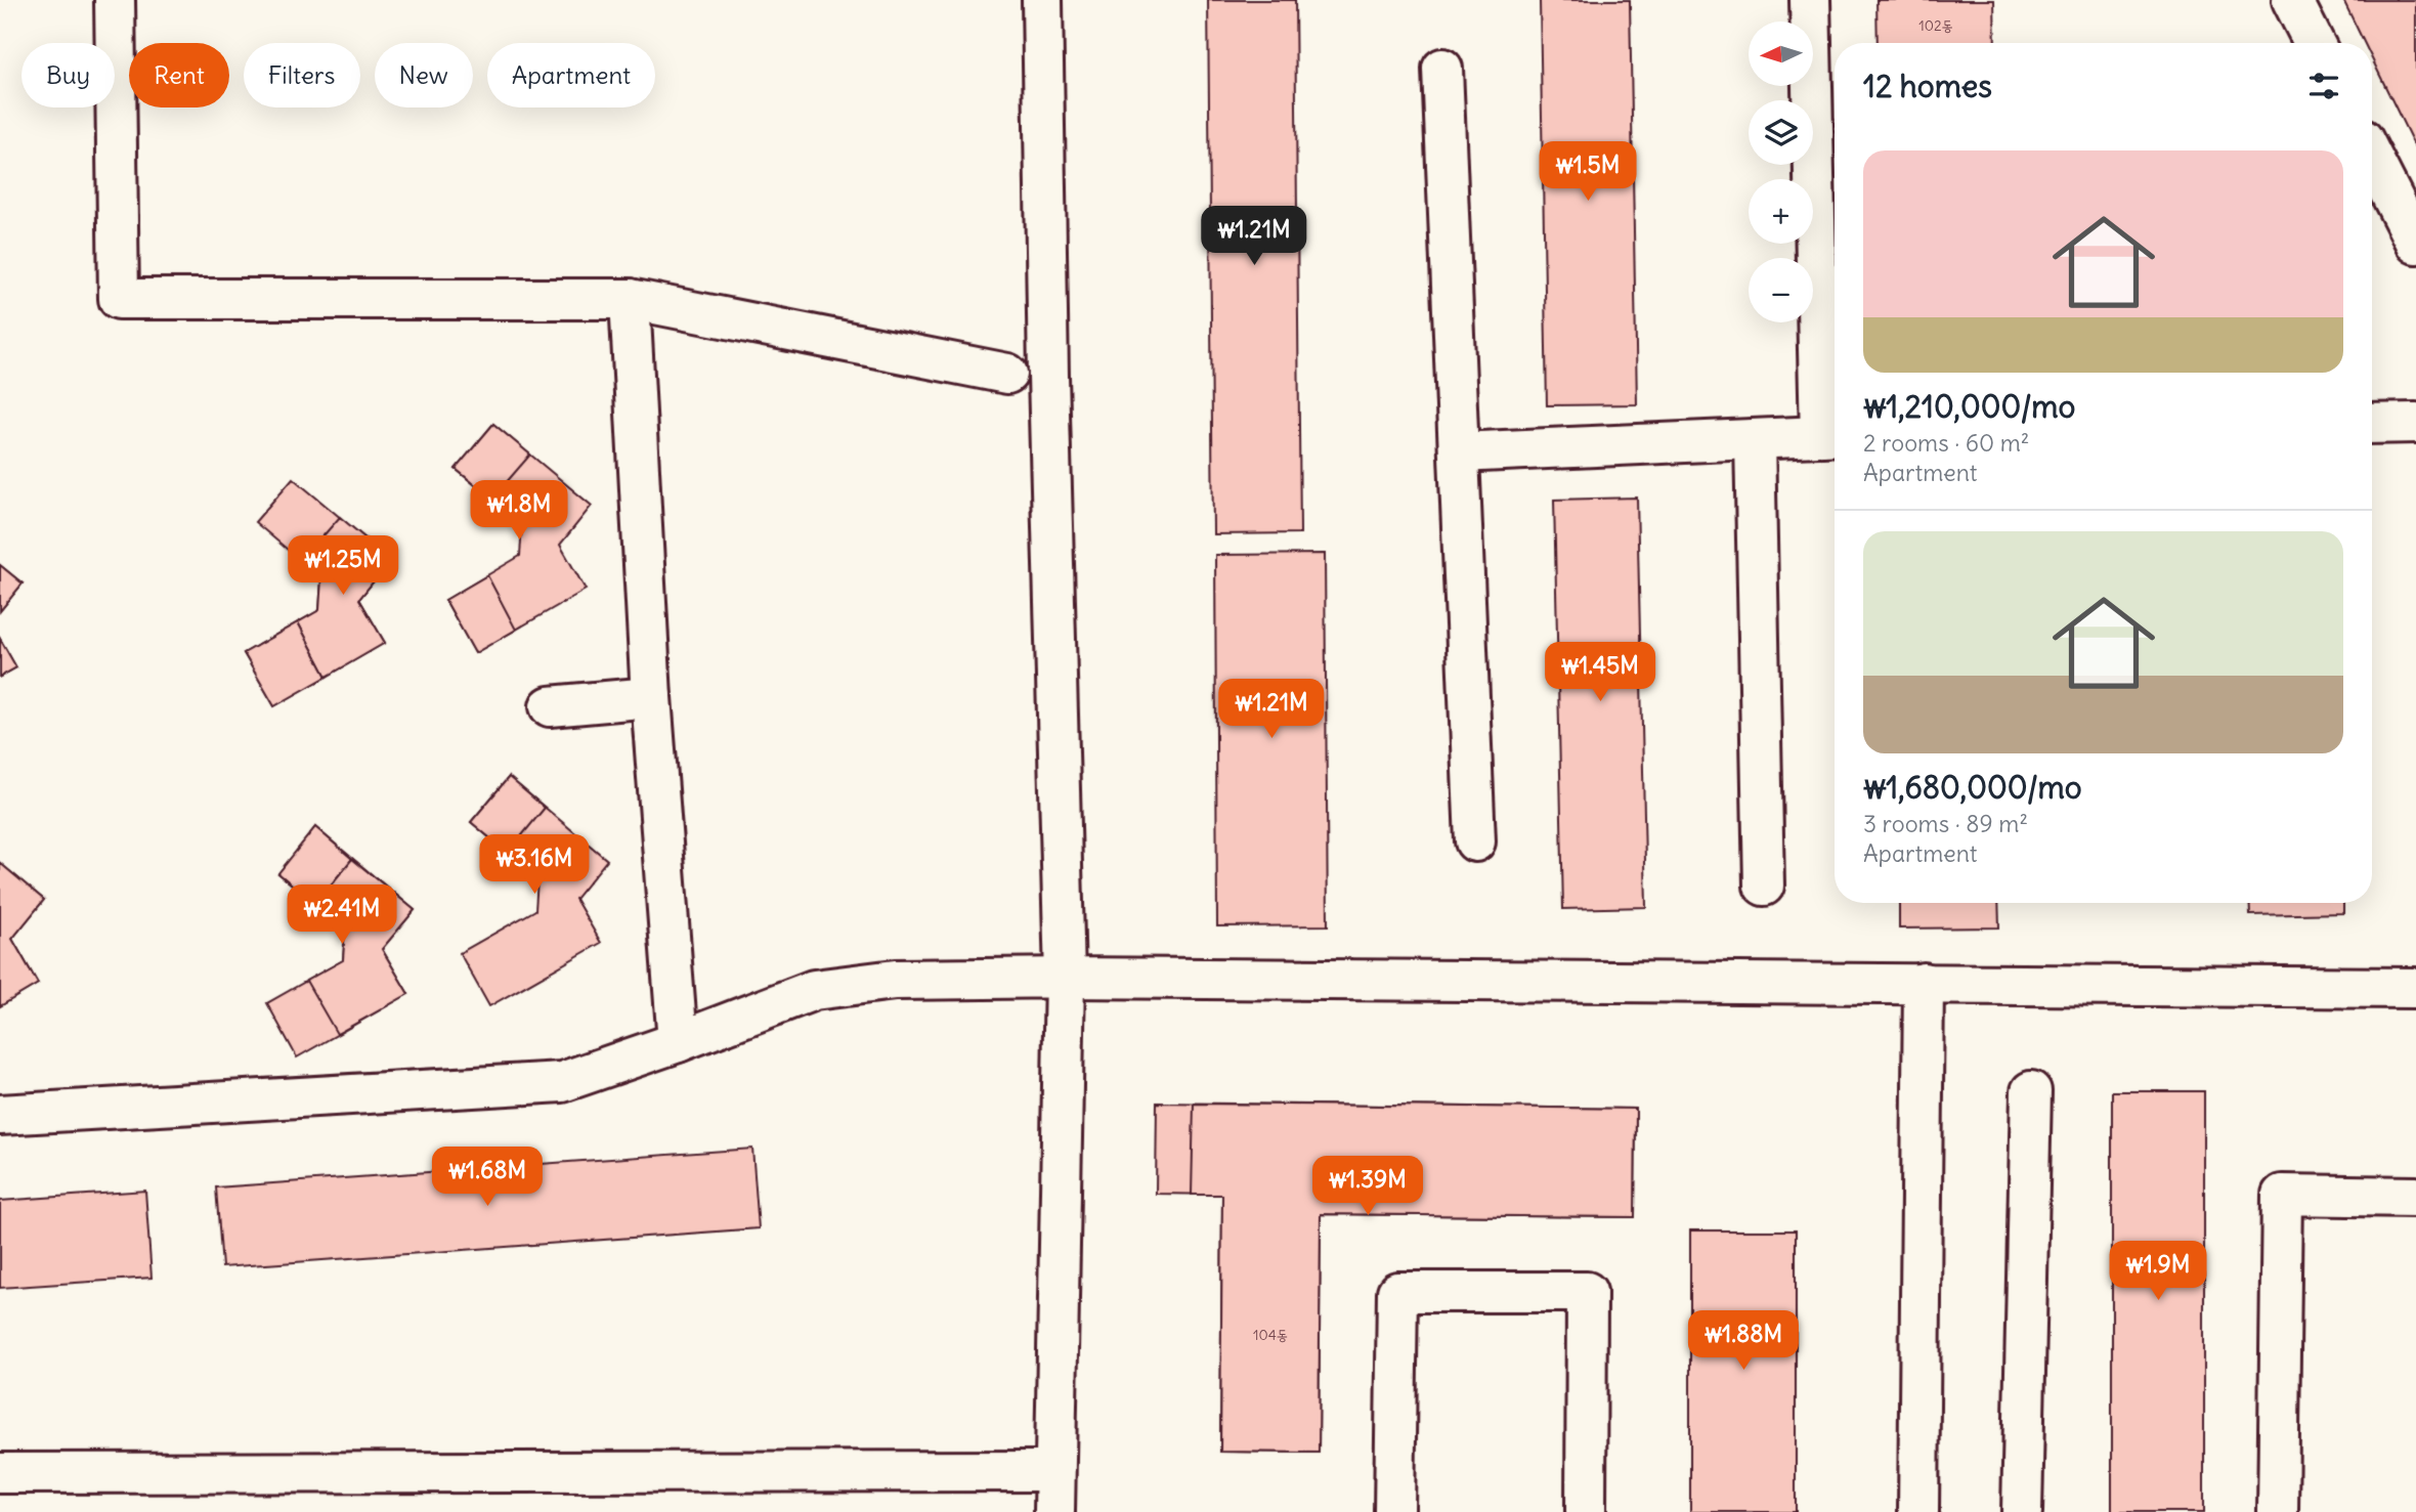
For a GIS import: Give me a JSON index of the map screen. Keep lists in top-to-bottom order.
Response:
{
  "house_numbers": ["102동", "104동"],
  "north": "left",
  "page": {
    "map_buttons": ["+", "−"],
    "chip": [
      "Buy",
      "Rent",
      "Filters",
      "New",
      "Apartment"
    ],
    "heading": "12 homes",
    "list": [
      {
        "name": "₩1,210,000/mo",
        "note": "2 rooms · 60 m² · Apartment"
      },
      {
        "name": "₩1,680,000/mo",
        "note": "3 rooms · 89 m² · Apartment"
      }
    ],
    "price": [
      "₩1.5M",
      "₩1.21M",
      "₩1.8M",
      "₩1.25M",
      "₩1.45M",
      "₩1.21M",
      "₩3.16M",
      "₩2.41M",
      "₩1.68M",
      "₩1.39M",
      "₩1.9M",
      "₩1.88M"
    ]
  }
}
